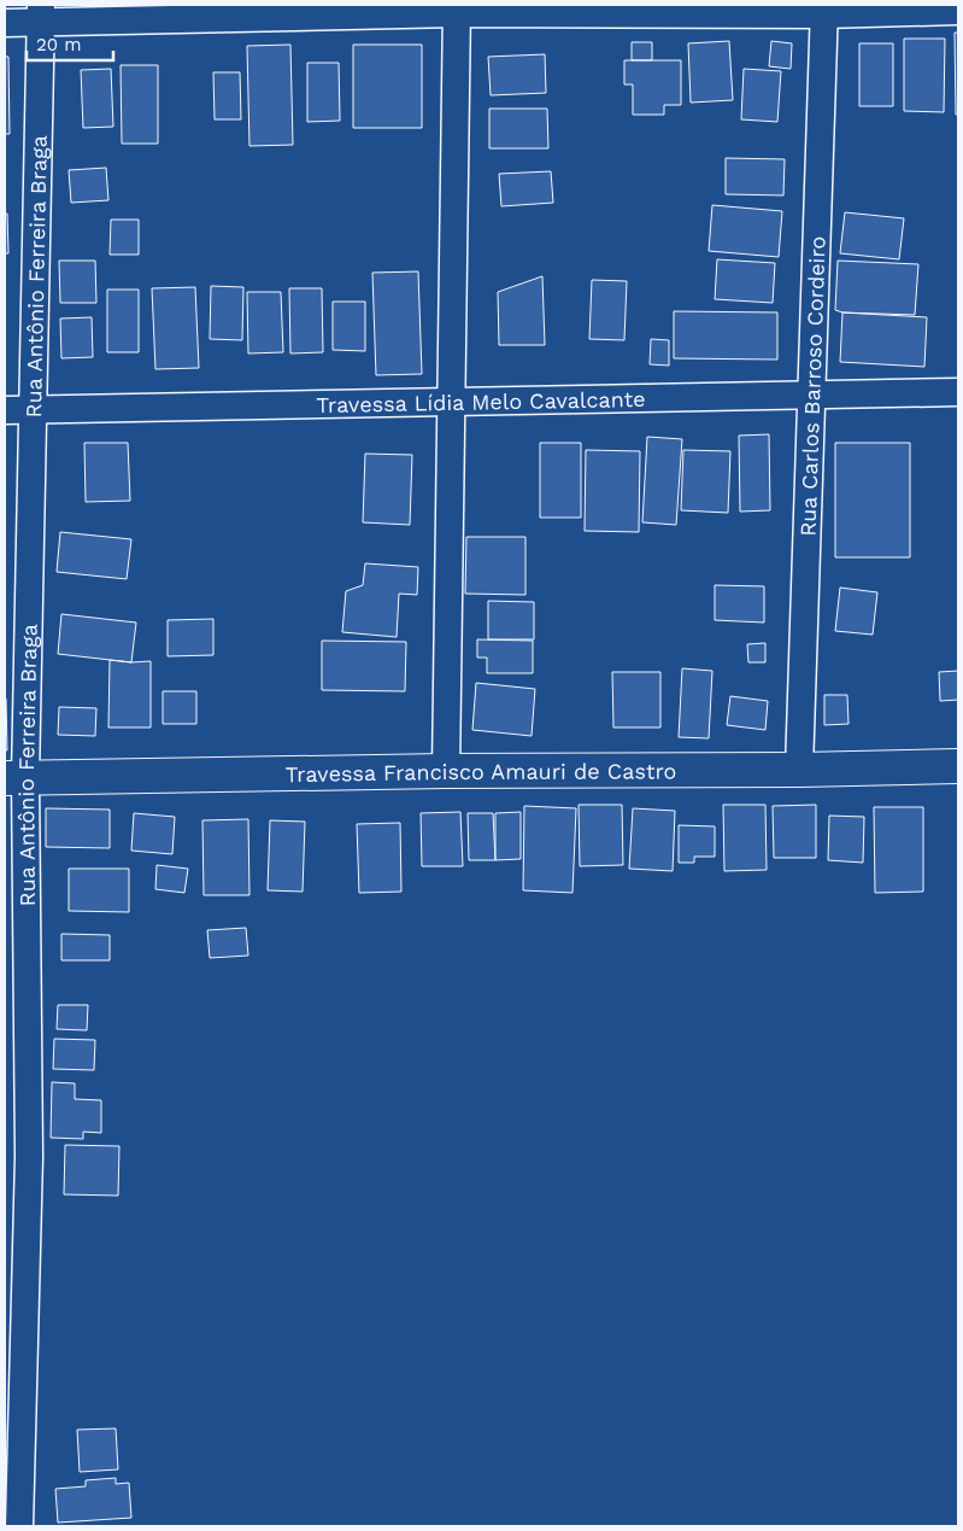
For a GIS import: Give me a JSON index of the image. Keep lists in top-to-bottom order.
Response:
{
  "streets": {
    "street": [
      "Rua Antônio Ferreira Braga",
      "Rua Carlos Barroso Cordeiro",
      "Travessa Lídia Melo Cavalcante",
      "Travessa Francisco Amauri de Castro"
    ]
  },
  "crossings": [
    ["Rua Antônio Ferreira Braga", "Travessa Lídia Melo Cavalcante"],
    ["Rua Antônio Ferreira Braga", "Travessa Francisco Amauri de Castro"],
    ["Rua Carlos Barroso Cordeiro", "Travessa Lídia Melo Cavalcante"],
    ["Rua Carlos Barroso Cordeiro", "Travessa Francisco Amauri de Castro"]
  ],
  "scale_bar": "20 m"
}
